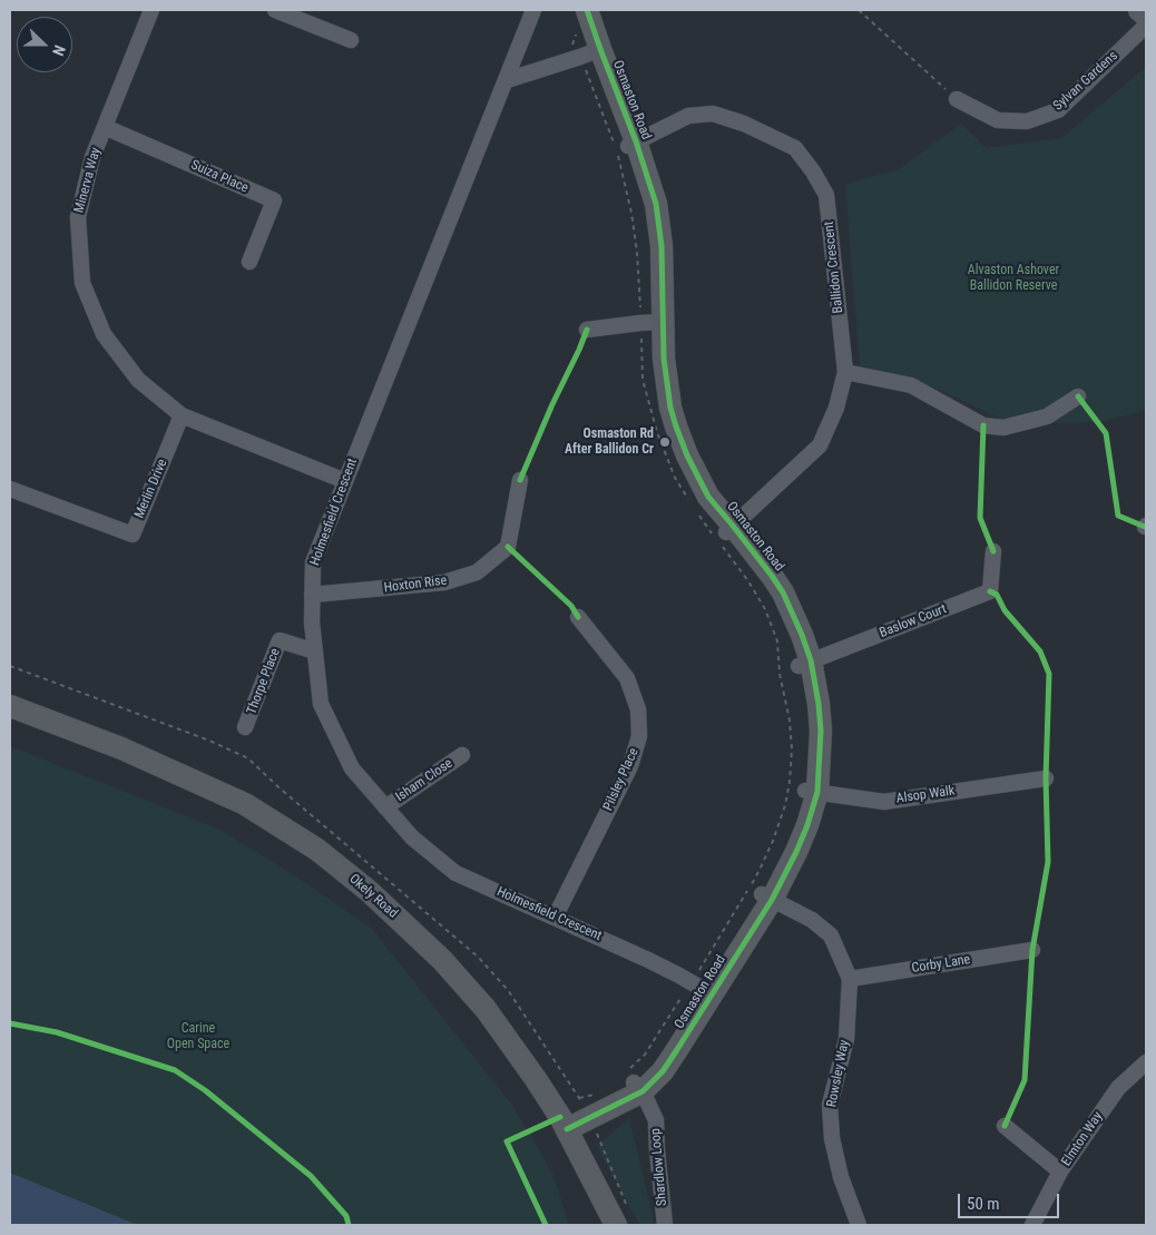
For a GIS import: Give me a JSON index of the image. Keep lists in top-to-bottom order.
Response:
{
  "streets": {
    "street": [
      "Sylvan Gardens",
      "Osmaston Road",
      "Suiza Place",
      "Minerva Way",
      "Ballidon Crescent",
      "Merlin Drive",
      "Holmesfield Crescent",
      "Hoxton Rise",
      "Baslow Court",
      "Thorpe Place",
      "Pilsley Place",
      "Isham Close",
      "Alsop Walk",
      "Okely Road",
      "Corby Lane",
      "Rowsley Way",
      "Elmton Way",
      "Shardlow Loop"
    ]
  },
  "crossings": [
    ["Osmaston Road", "Ballidon Crescent"],
    ["Osmaston Road", "Holmesfield Crescent"],
    ["Osmaston Road", "Baslow Court"],
    ["Osmaston Road", "Alsop Walk"],
    ["Osmaston Road", "Okely Road"],
    ["Osmaston Road", "Rowsley Way"],
    ["Osmaston Road", "Shardlow Loop"],
    ["Suiza Place", "Minerva Way"],
    ["Minerva Way", "Merlin Drive"],
    ["Minerva Way", "Holmesfield Crescent"],
    ["Holmesfield Crescent", "Hoxton Rise"],
    ["Holmesfield Crescent", "Thorpe Place"],
    ["Holmesfield Crescent", "Pilsley Place"],
    ["Holmesfield Crescent", "Isham Close"],
    ["Corby Lane", "Rowsley Way"]
  ],
  "parks": ["Alvaston Ashover Ballidon Reserve", "Carine Open Space"],
  "places": ["Osmaston Rd After Ballidon Cr"],
  "scale_bar": "50 m",
  "north": "right"
}
